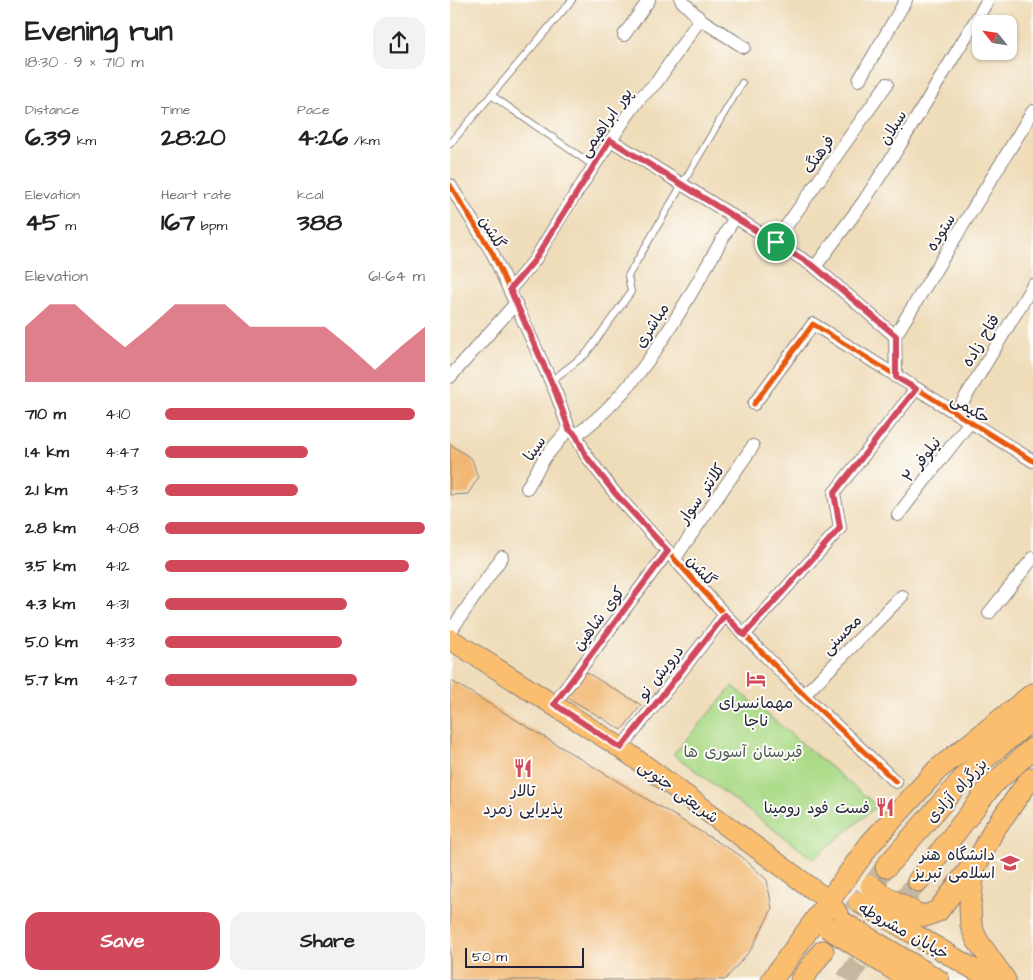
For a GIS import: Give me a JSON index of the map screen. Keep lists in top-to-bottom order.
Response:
{
  "streets": {
    "highway": ["بزرگراه آزادی"],
    "main road": ["شریعتی جنوبی", "خیابان مشروطه"],
    "street": [
      "پور ابراهیمی",
      "سبلان",
      "فرهنگ",
      "گلشن",
      "ستوده",
      "مباشری",
      "فتاح زاده",
      "حکیمی",
      "سینا",
      "نیلوفر ۲",
      "کلانتر سوار",
      "کوی شاهین",
      "محسنی",
      "درویش نو"
    ]
  },
  "crossings": [
    ["پور ابراهیمی", "گلشن"],
    ["گلشن", "مباشری"],
    ["گلشن", "سینا"],
    ["گلشن", "کلانتر سوار"],
    ["گلشن", "کوی شاهین"],
    ["گلشن", "محسنی"],
    ["گلشن", "درویش نو"],
    ["مباشری", "سینا"],
    ["فتاح زاده", "حکیمی"],
    ["حکیمی", "نیلوفر ۲"],
    ["کلانتر سوار", "کوی شاهین"],
    ["کوی شاهین", "شریعتی جنوبی"],
    ["درویش نو", "شریعتی جنوبی"],
    ["شریعتی جنوبی", "خیابان مشروطه"]
  ],
  "parks": ["قبرستان آسوری ها"],
  "places": {
    "hotel": ["مهمانسرای ناجا"],
    "restaurant": ["تالار پذیرایی زمرد", "فست فود رومینا"],
    "school or university": ["دانشگاه هنر اسلامی تبریز"]
  },
  "scale_bar": "50 m",
  "north": "top left",
  "page": {
    "heading": ["Evening run", "18:30 · 9 × 710 m"],
    "stats": [
      ["Distance", "6.39 km"],
      ["Time", "28:20"],
      ["Pace", "4:26 /km"],
      ["Elevation", "45 m"],
      ["Heart rate", "167 bpm"],
      ["kcal", "388"]
    ],
    "chart": ["Elevation", "61–64 m"],
    "list": [
      {
        "name": "710 m",
        "note": "4:10"
      },
      {
        "name": "1.4 km",
        "note": "4:47"
      },
      {
        "name": "2.1 km",
        "note": "4:53"
      },
      {
        "name": "2.8 km",
        "note": "4:08"
      },
      {
        "name": "3.5 km",
        "note": "4:12"
      },
      {
        "name": "4.3 km",
        "note": "4:31"
      },
      {
        "name": "5.0 km",
        "note": "4:33"
      },
      {
        "name": "5.7 km",
        "note": "4:27"
      }
    ],
    "buttons": ["Save", "Share"],
    "scale": "50 m"
  }
}
